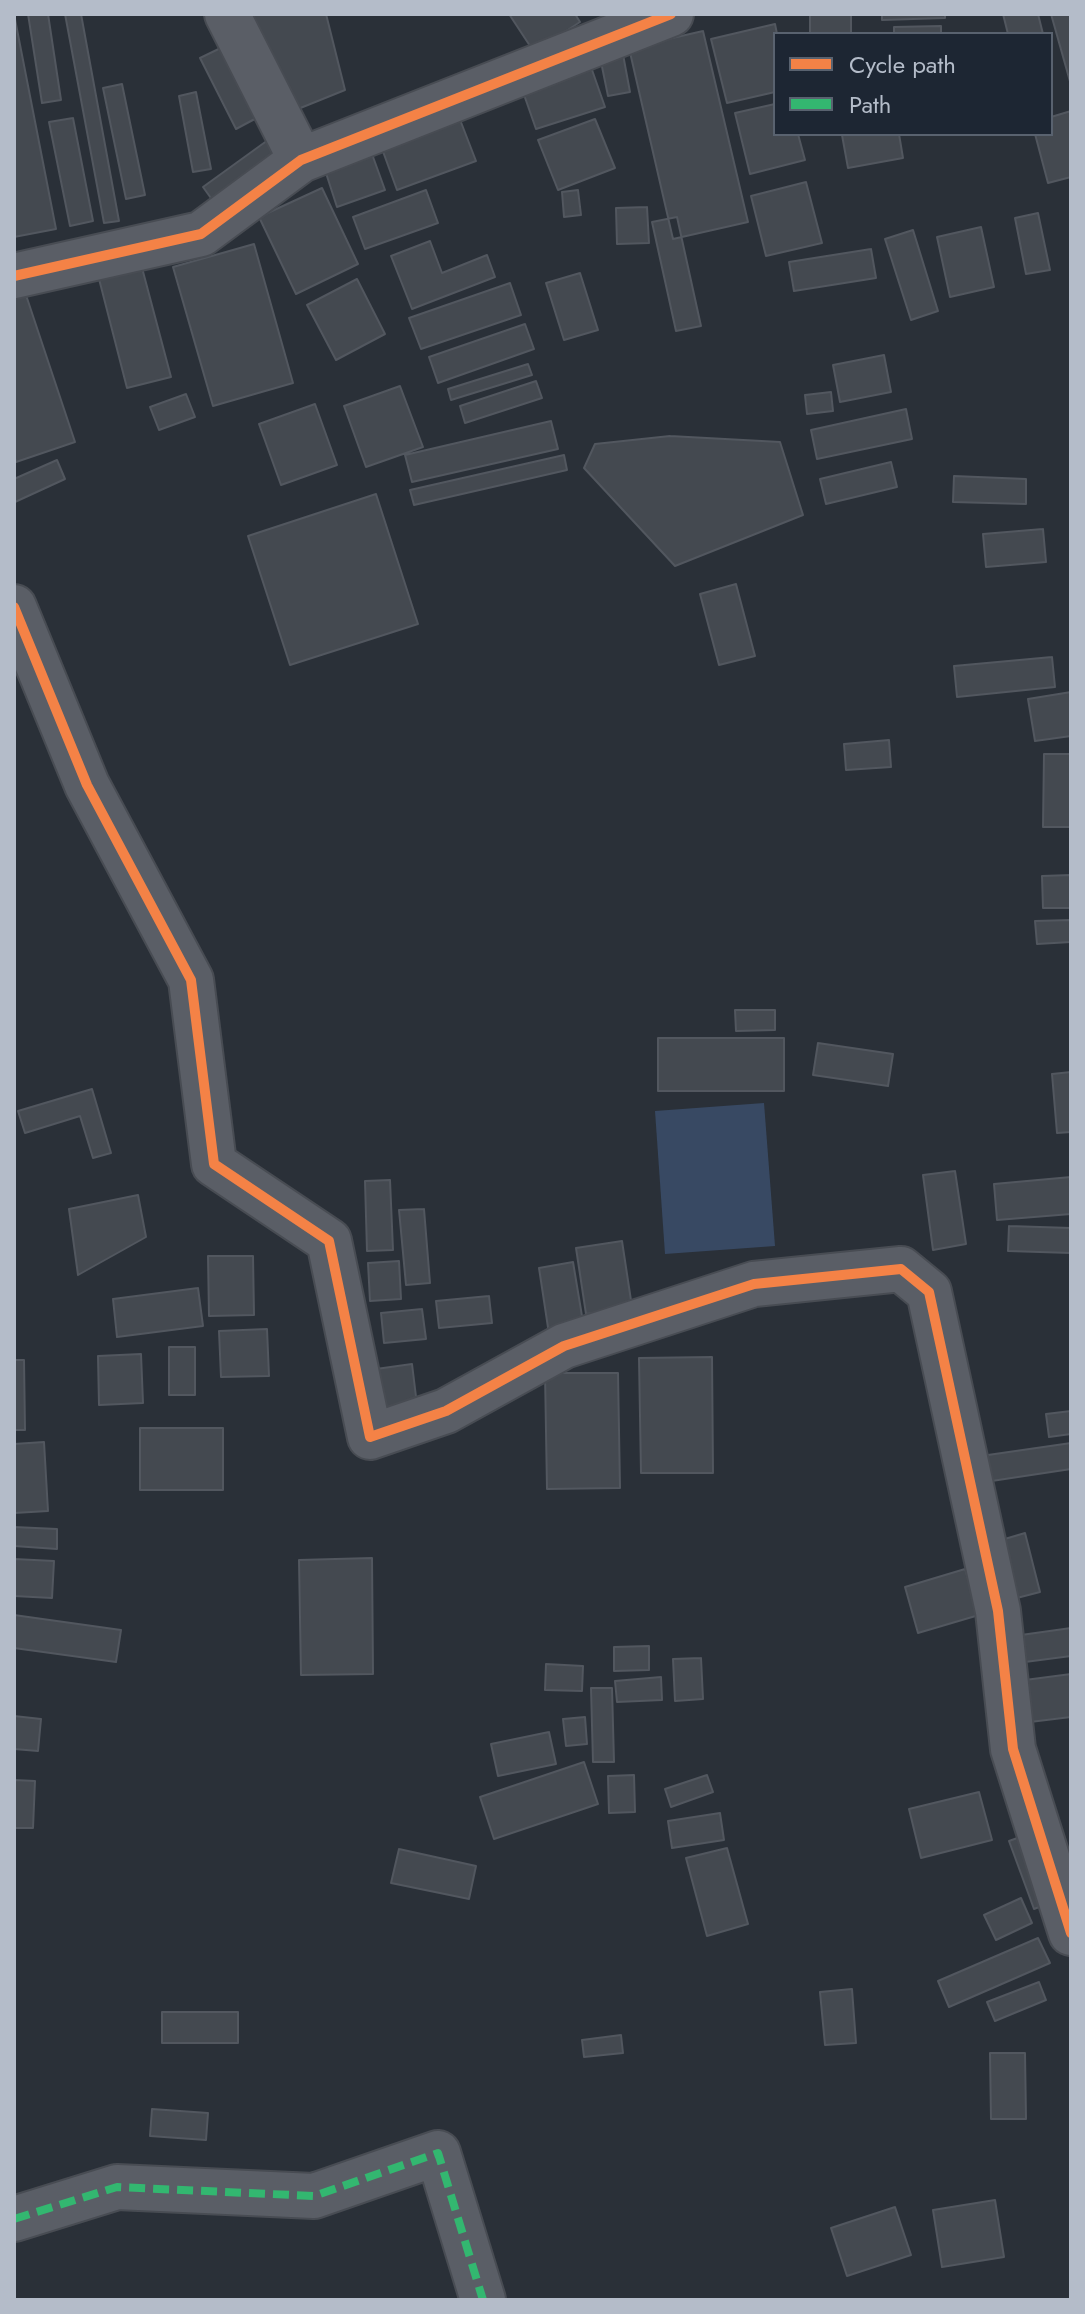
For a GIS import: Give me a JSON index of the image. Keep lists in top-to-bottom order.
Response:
{
  "legend": ["Cycle path", "Path"]
}
